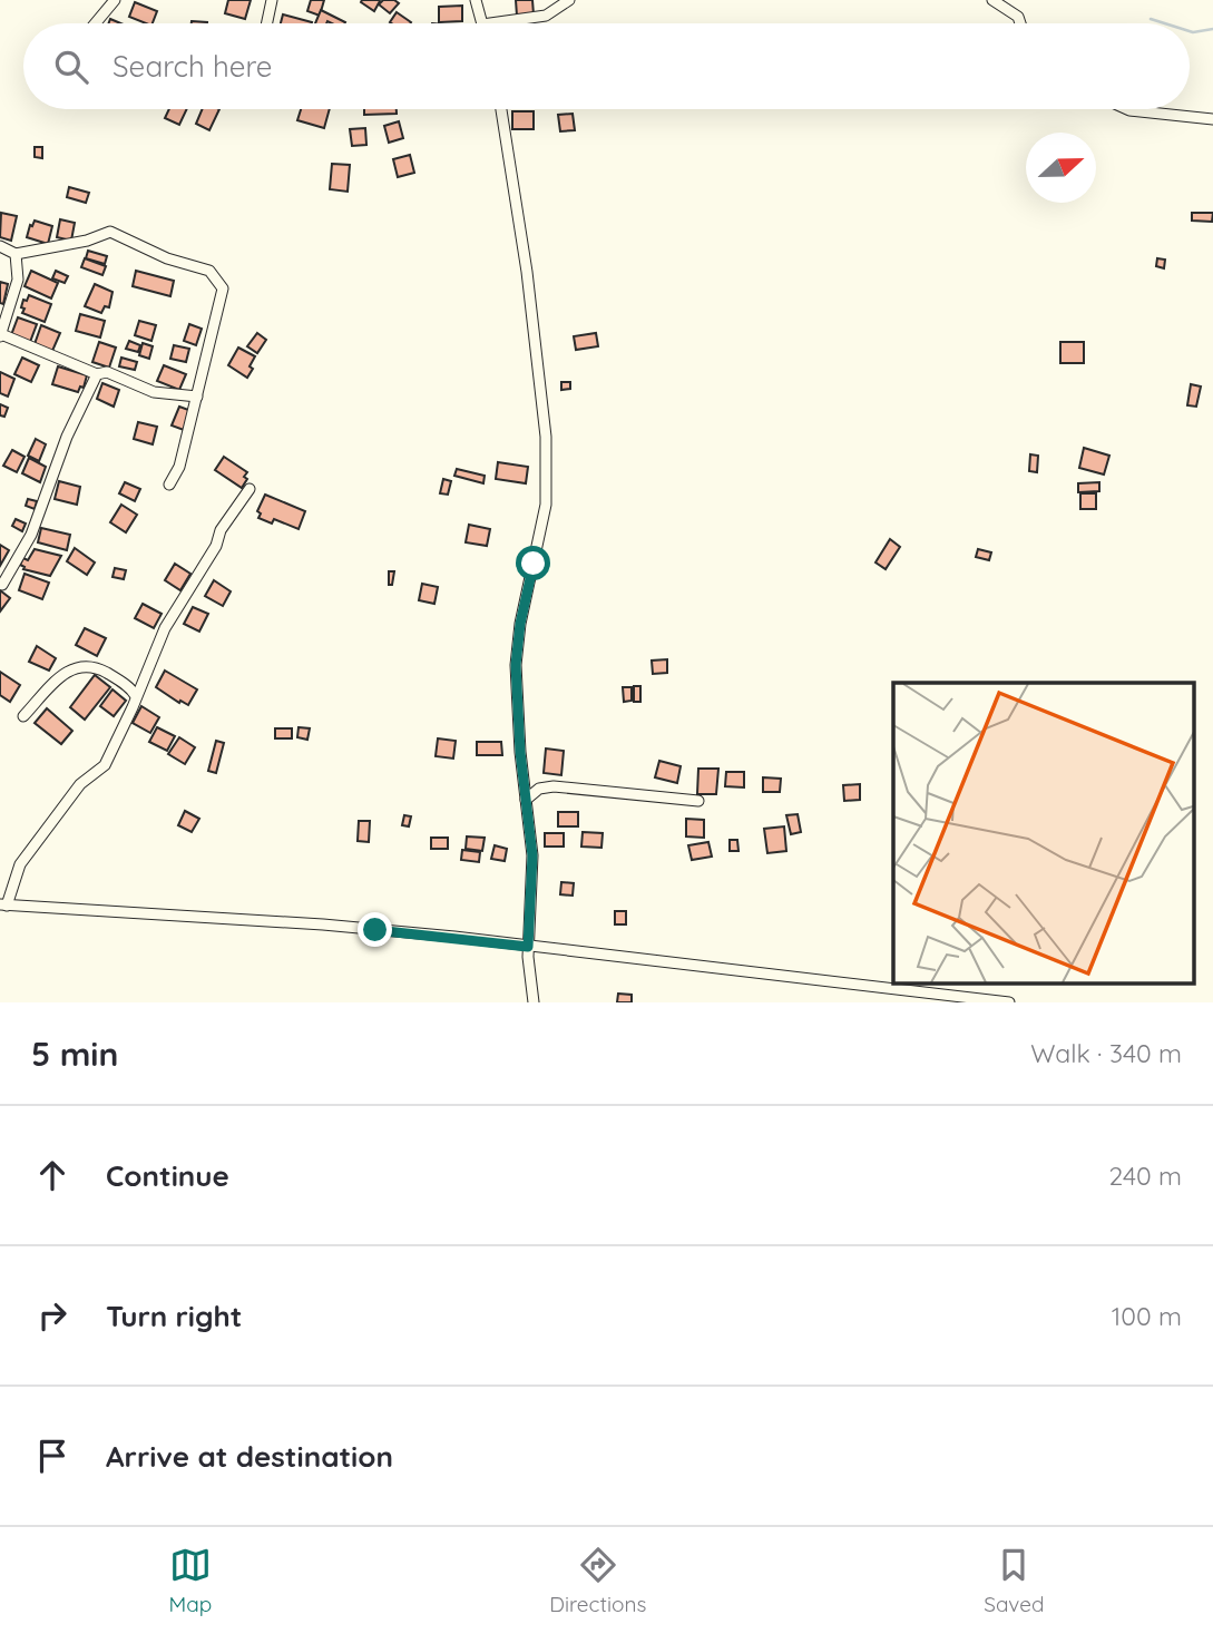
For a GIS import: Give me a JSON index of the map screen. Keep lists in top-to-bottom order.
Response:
{
  "north": "right",
  "page": {
    "search": "Search here",
    "heading": ["5 min", "Walk · 340 m"],
    "list": [
      ["Continue", "240 m"],
      ["Turn right", "100 m"],
      "Arrive at destination"
    ],
    "nav": ["Map", "Directions", "Saved"]
  }
}
